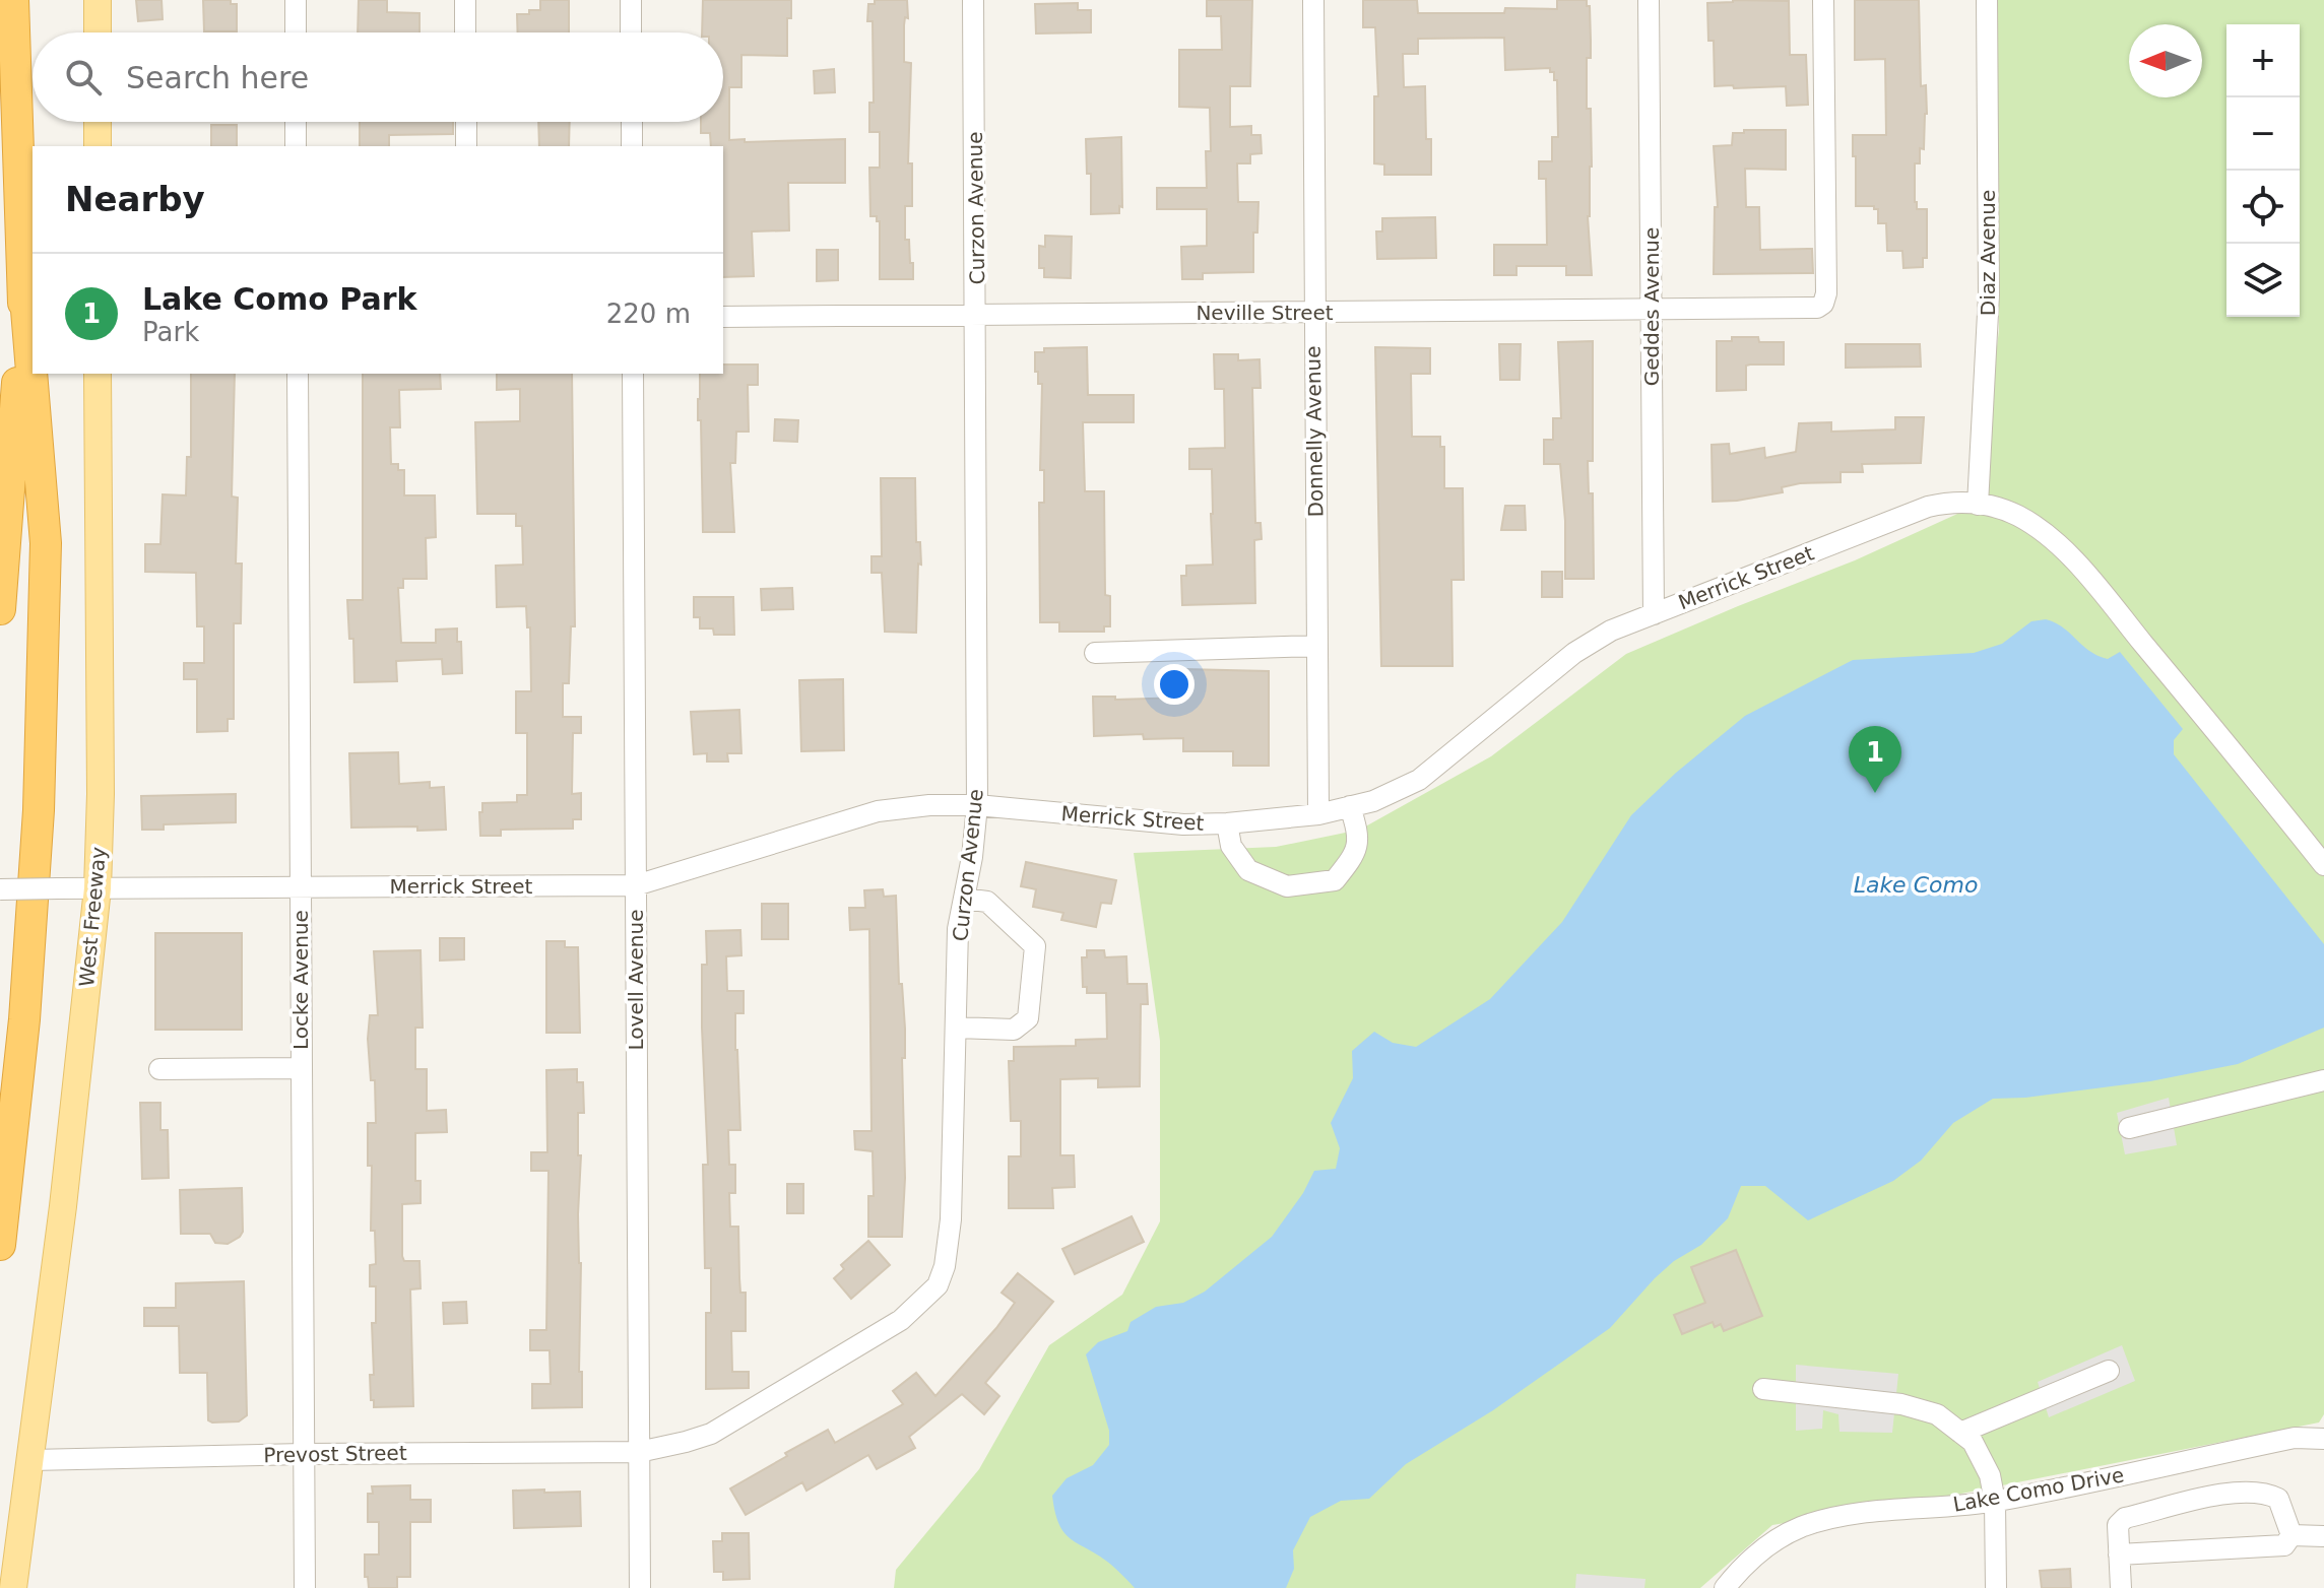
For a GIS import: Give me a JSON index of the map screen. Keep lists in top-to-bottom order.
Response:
{
  "streets": {
    "main road": ["West Freeway"],
    "street": [
      "Curzon Avenue",
      "Diaz Avenue",
      "Geddes Avenue",
      "Neville Street",
      "Donnelly Avenue",
      "Merrick Street",
      "Locke Avenue",
      "Lovell Avenue",
      "Prevost Street",
      "Lake Como Drive"
    ]
  },
  "crossings": [
    ["Curzon Avenue", "Neville Street"],
    ["Curzon Avenue", "Merrick Street"],
    ["Curzon Avenue", "Lovell Avenue"],
    ["Curzon Avenue", "Prevost Street"],
    ["Diaz Avenue", "Merrick Street"],
    ["Geddes Avenue", "Neville Street"],
    ["Geddes Avenue", "Merrick Street"],
    ["Neville Street", "Donnelly Avenue"],
    ["Donnelly Avenue", "Merrick Street"],
    ["Merrick Street", "West Freeway"],
    ["Merrick Street", "Locke Avenue"],
    ["Merrick Street", "Lovell Avenue"],
    ["West Freeway", "Prevost Street"],
    ["Locke Avenue", "Prevost Street"],
    ["Lovell Avenue", "Prevost Street"]
  ],
  "water": ["Lake Como"],
  "north": "left",
  "page": {
    "map_buttons": ["+", "−"],
    "search": "Search here",
    "heading": "Nearby",
    "list": [
      {
        "mark": "1",
        "name": "Lake Como Park",
        "note": "Park",
        "value": "220 m"
      }
    ],
    "pins": "1"
  }
}
